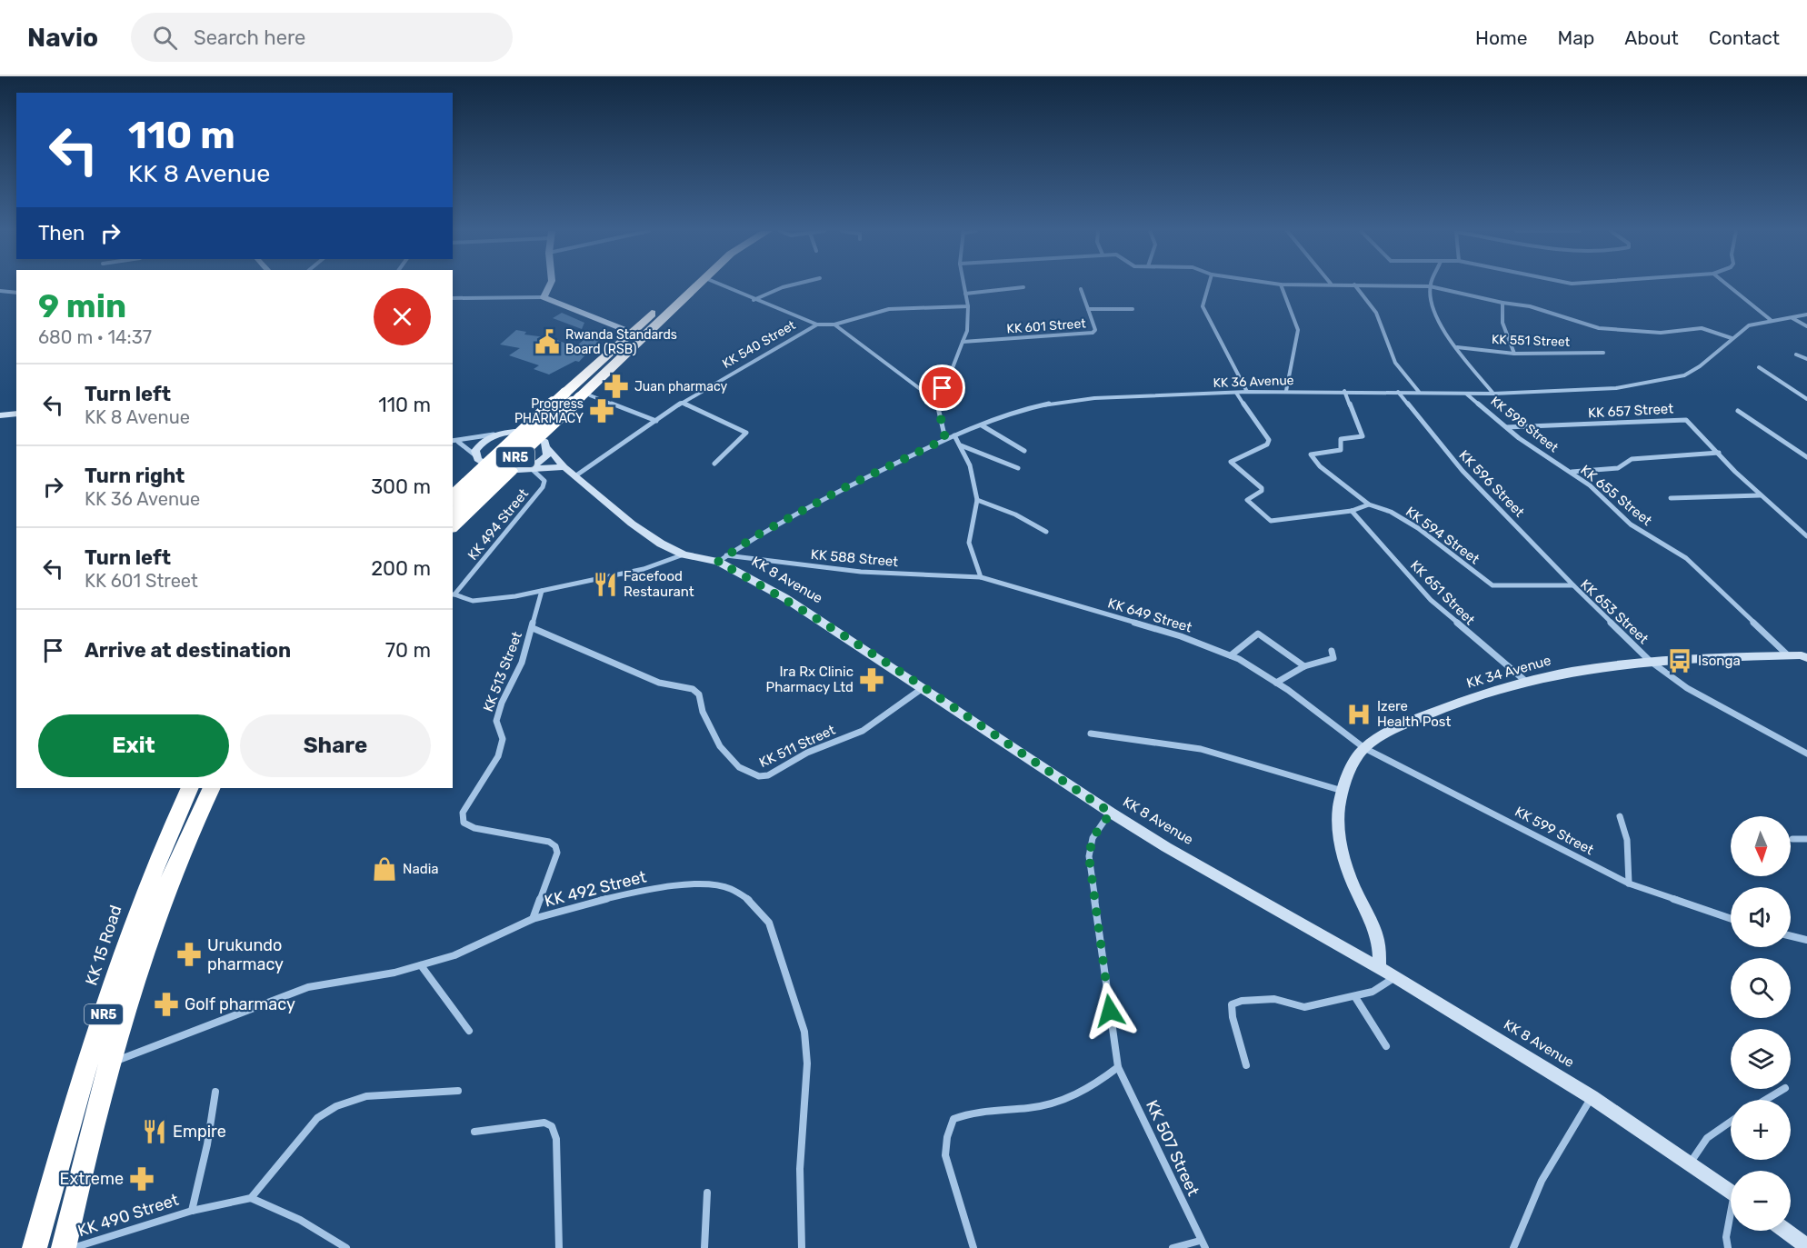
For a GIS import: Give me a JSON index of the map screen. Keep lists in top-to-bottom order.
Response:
{
  "streets": {
    "highway": ["NR5", "KK 15 Road"],
    "main road": ["KK 8 Avenue", "KK 34 Avenue"],
    "street": [
      "KK 601 Street",
      "KK 551 Street",
      "KK 540 Street",
      "KK 36 Avenue",
      "KK 657 Street",
      "KK 598 Street",
      "KK 596 Street",
      "KK 655 Street",
      "KK 494 Street",
      "KK 594 Street",
      "KK 588 Street",
      "KK 651 Street",
      "KK 653 Street",
      "KK 649 Street",
      "KK 513 Street",
      "KK 511 Street",
      "KK 599 Street",
      "KK 492 Street",
      "KK 507 Street",
      "KK 490 Street"
    ]
  },
  "crossings": [
    ["KK 540 Street", "KK 8 Avenue"],
    ["KK 36 Avenue", "KK 598 Street"],
    ["KK 36 Avenue", "KK 596 Street"],
    ["KK 36 Avenue", "KK 594 Street"],
    ["KK 36 Avenue", "KK 588 Street"],
    ["KK 36 Avenue", "KK 8 Avenue"],
    ["KK 657 Street", "KK 598 Street"],
    ["KK 657 Street", "KK 655 Street"],
    ["KK 598 Street", "KK 655 Street"],
    ["NR5", "KK 492 Street"],
    ["KK 596 Street", "KK 653 Street"],
    ["KK 655 Street", "KK 34 Avenue"],
    ["KK 494 Street", "KK 513 Street"],
    ["KK 594 Street", "KK 653 Street"],
    ["KK 588 Street", "KK 8 Avenue"],
    ["KK 588 Street", "KK 649 Street"],
    ["KK 8 Avenue", "KK 34 Avenue"],
    ["KK 8 Avenue", "KK 511 Street"],
    ["KK 8 Avenue", "KK 507 Street"],
    ["KK 651 Street", "KK 34 Avenue"],
    ["KK 653 Street", "KK 34 Avenue"],
    ["KK 649 Street", "KK 34 Avenue"],
    ["KK 649 Street", "KK 599 Street"],
    ["KK 513 Street", "KK 511 Street"],
    ["KK 513 Street", "KK 492 Street"],
    ["KK 34 Avenue", "KK 599 Street"]
  ],
  "places": {
    "public building": ["Rwanda Standards Board (RSB)"],
    "pharmacy": [
      "Juan pharmacy",
      "Progress PHARMACY",
      "Ira Rx Clinic Pharmacy Ltd",
      "Urukundo pharmacy",
      "Golf pharmacy",
      "Extreme"
    ],
    "restaurant": ["Facefood Restaurant", "Empire"],
    "bus stop": ["Isonga"],
    "hospital": ["Izere Health Post"],
    "shop": ["Nadia"]
  },
  "north": "bottom",
  "page": {
    "header": "Navio",
    "search": "Search here",
    "nav": [
      "Home",
      "Map",
      "About",
      "Contact"
    ],
    "turn": ["110 m", "KK 8 Avenue"],
    "then": "Then",
    "heading": ["9 min", "680 m · 14:37"],
    "list": [
      {
        "name": "Turn left",
        "note": "KK 8 Avenue",
        "value": "110 m"
      },
      {
        "name": "Turn right",
        "note": "KK 36 Avenue",
        "value": "300 m"
      },
      {
        "name": "Turn left",
        "note": "KK 601 Street",
        "value": "200 m"
      },
      {
        "name": "Arrive at destination",
        "value": "70 m"
      }
    ],
    "buttons": ["Exit", "Share"],
    "map_buttons": ["+", "−"]
  }
}
